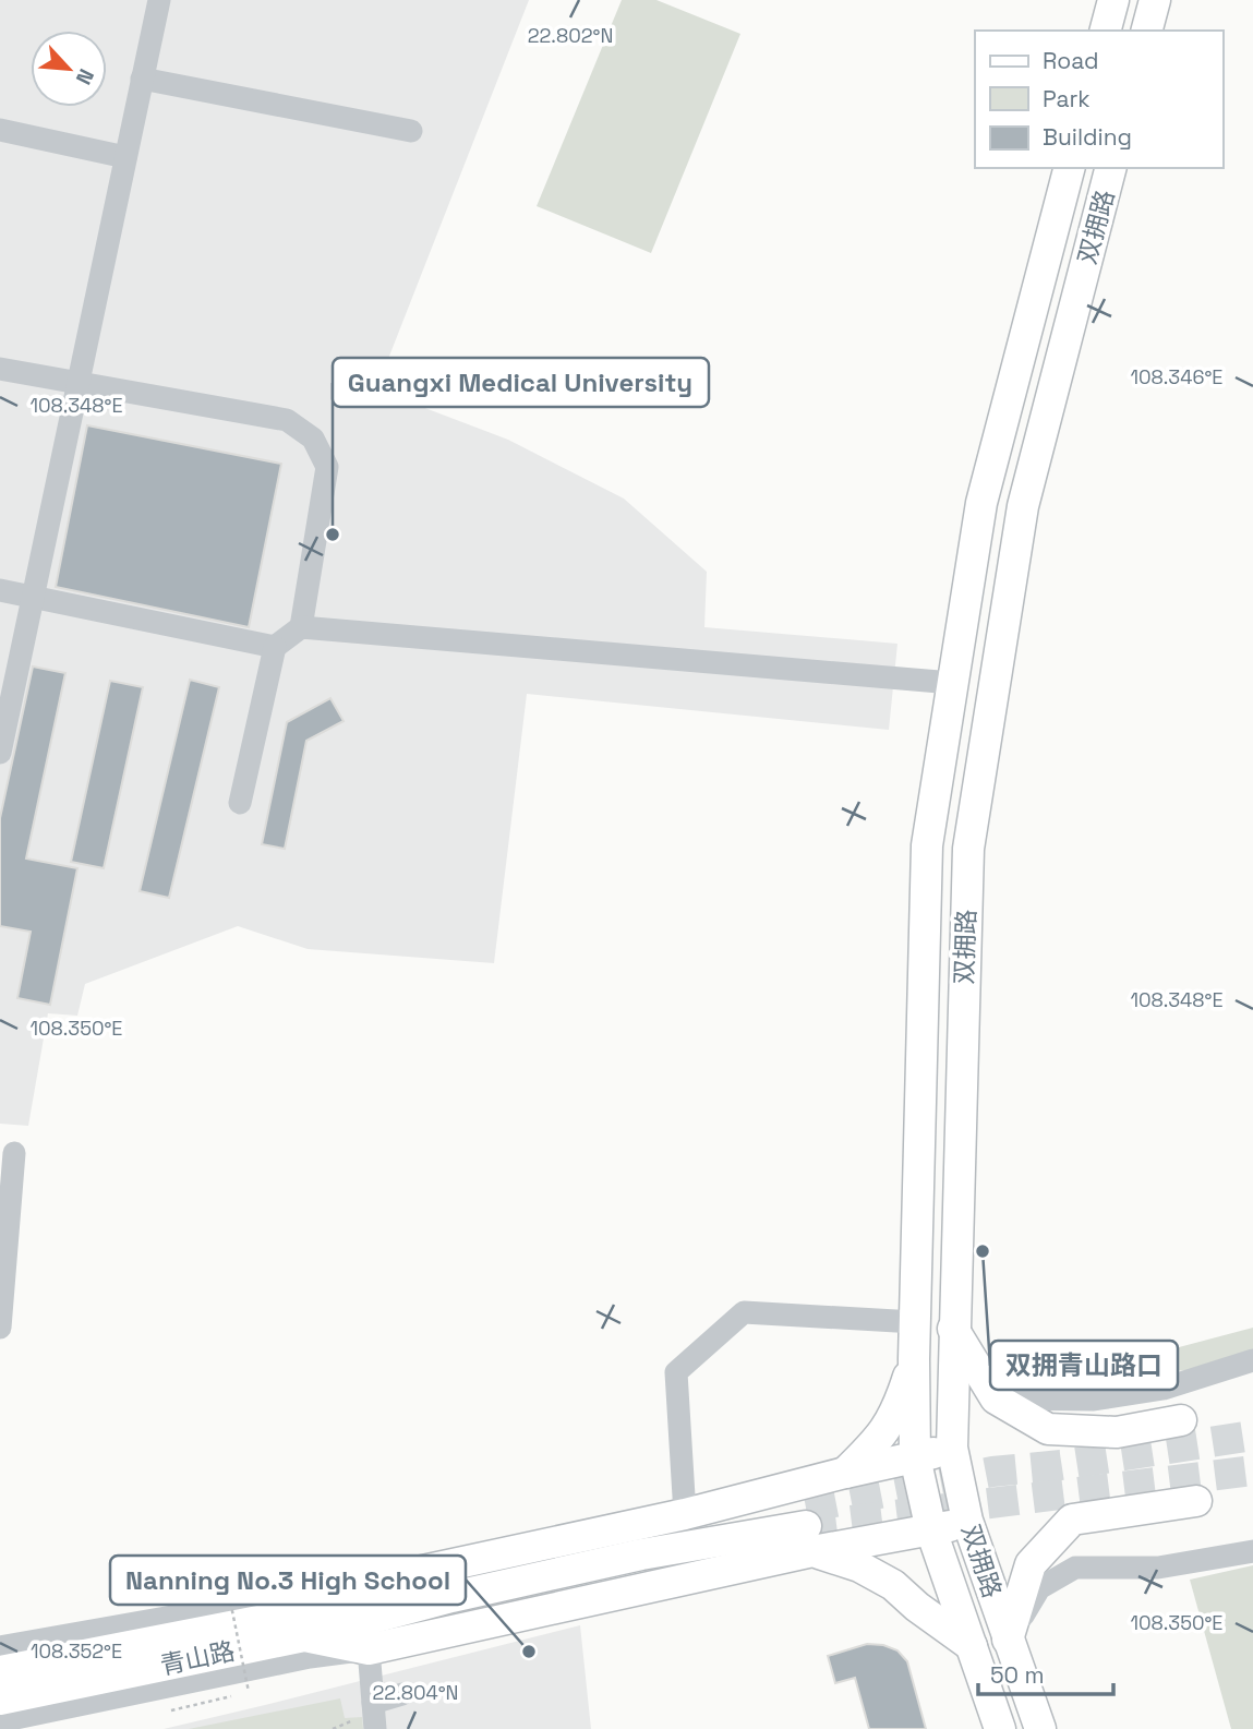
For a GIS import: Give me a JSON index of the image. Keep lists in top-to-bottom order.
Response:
{
  "streets": {
    "main road": ["双拥路", "青山路"]
  },
  "places": ["Guangxi Medical University", "双拥青山路口", "Nanning No.3 High School"],
  "legend": ["Road", "Park", "Building"],
  "scale_bar": "50 m",
  "north": "bottom right",
  "coordinates": [
    "22.802°N",
    "108.346°E",
    "108.348°E",
    "108.350°E",
    "108.352°E",
    "22.804°N"
  ]
}
